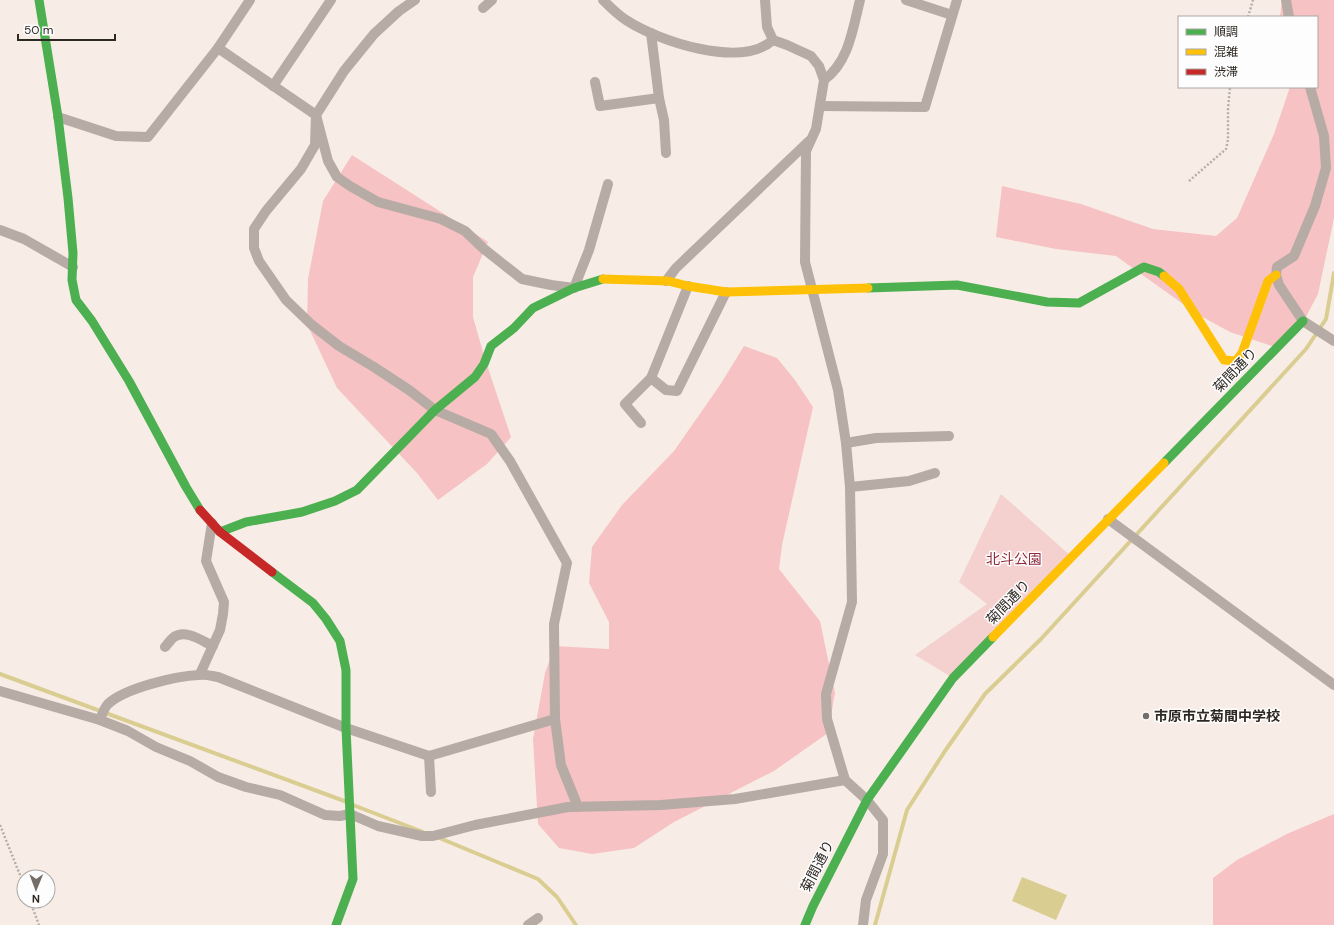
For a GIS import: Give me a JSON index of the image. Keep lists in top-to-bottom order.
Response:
{
  "streets": {
    "street": ["菊間通り"]
  },
  "parks": ["北斗公園"],
  "places": ["市原市立菊間中学校"],
  "legend": ["順調", "混雑", "渋滞"],
  "scale_bar": "50 m",
  "north": "bottom"
}
